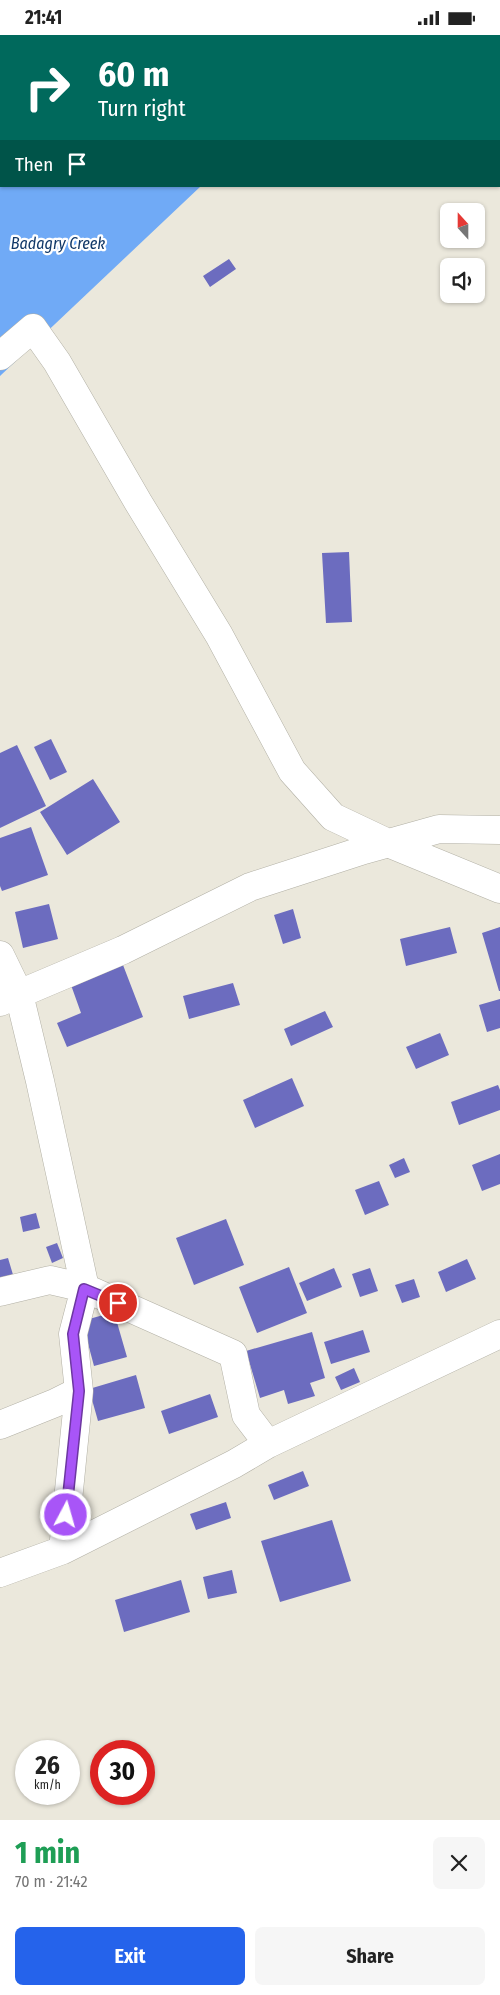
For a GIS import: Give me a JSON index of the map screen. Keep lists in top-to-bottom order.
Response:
{
  "water": ["Badagry Creek"],
  "north": "top",
  "page": {
    "status": "21:41",
    "turn": ["60 m", "Turn right"],
    "then": "Then",
    "speed": "26 km/h",
    "limit": "30",
    "heading": ["1 min", "70 m · 21:42"],
    "buttons": ["Exit", "Share"]
  }
}
